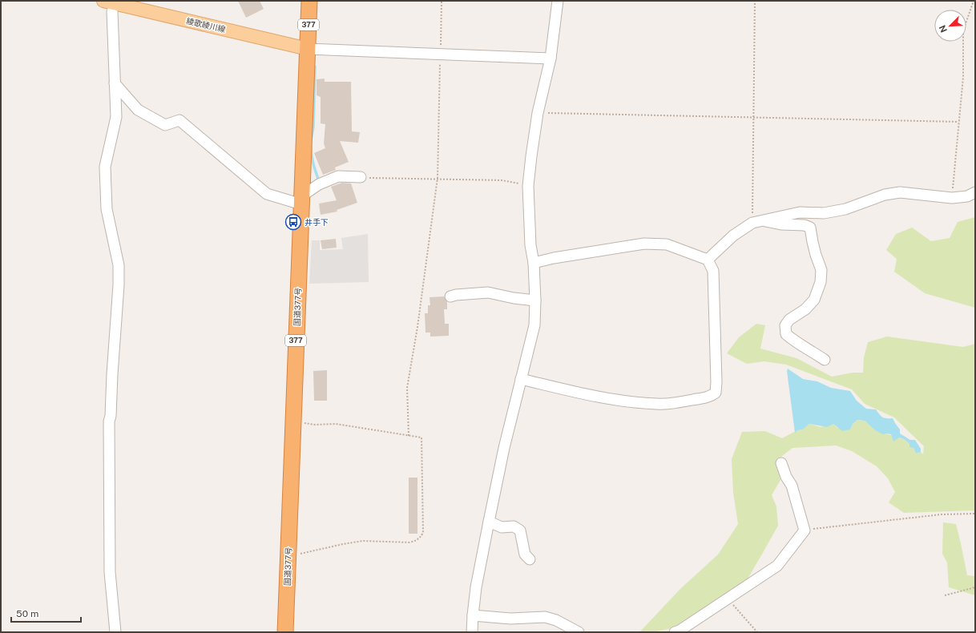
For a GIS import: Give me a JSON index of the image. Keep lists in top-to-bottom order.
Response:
{
  "streets": {
    "highway": ["377", "国道377号"],
    "main road": ["綾歌綾川線"]
  },
  "crossings": [
    ["綾歌綾川線", "国道377号"]
  ],
  "places": {
    "bus stop": ["井手下"]
  },
  "scale_bar": "50 m",
  "north": "bottom left"
}
